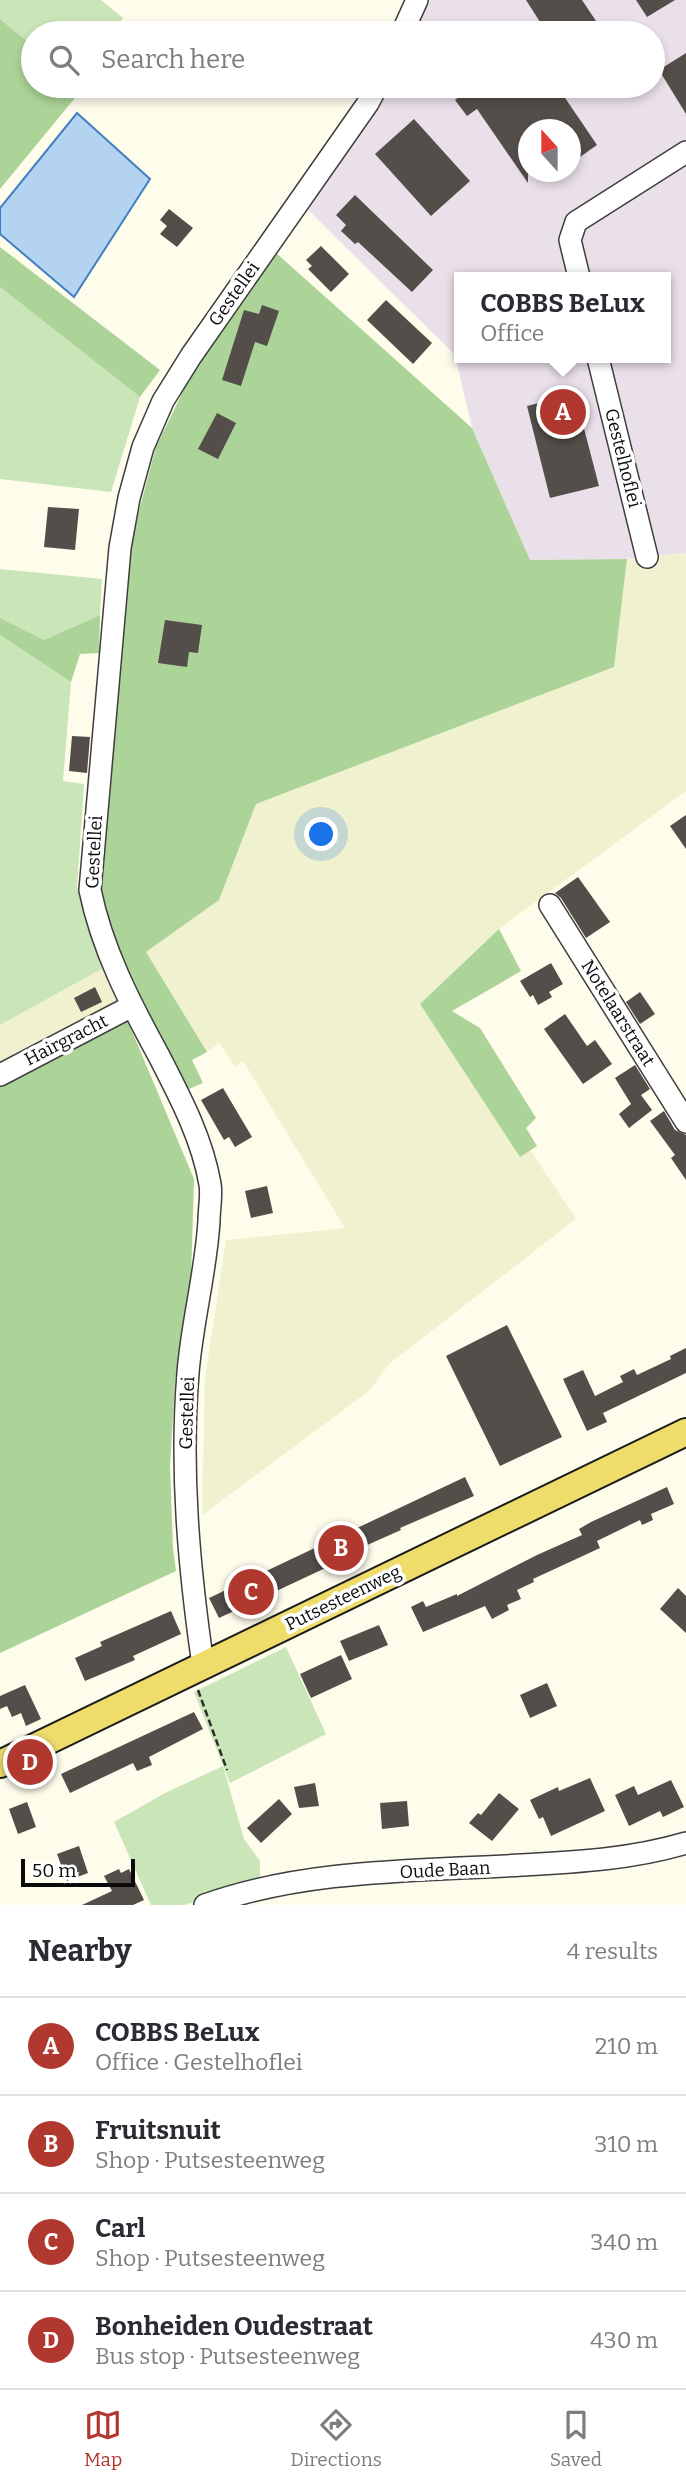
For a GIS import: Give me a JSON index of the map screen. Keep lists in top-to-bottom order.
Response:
{
  "streets": {
    "main road": ["Putsesteenweg"],
    "street": [
      "Gestellei",
      "Gestelhoflei",
      "Notelaarstraat",
      "Hairgracht",
      "Oude Baan"
    ]
  },
  "crossings": [
    ["Gestellei", "Hairgracht"],
    ["Gestellei", "Putsesteenweg"]
  ],
  "scale_bar": "50 m",
  "north": "top",
  "page": {
    "search": "Search here",
    "popup": ["COBBS BeLux", "Office"],
    "pins": [
      "A",
      "B",
      "C",
      "D"
    ],
    "scale": "50 m",
    "heading": ["Nearby", "4 results"],
    "list": [
      {
        "mark": "A",
        "name": "COBBS BeLux",
        "note": "Office · Gestelhoflei",
        "value": "210 m"
      },
      {
        "mark": "B",
        "name": "Fruitsnuit",
        "note": "Shop · Putsesteenweg",
        "value": "310 m"
      },
      {
        "mark": "C",
        "name": "Carl",
        "note": "Shop · Putsesteenweg",
        "value": "340 m"
      },
      {
        "mark": "D",
        "name": "Bonheiden Oudestraat",
        "note": "Bus stop · Putsesteenweg",
        "value": "430 m"
      }
    ],
    "nav": ["Map", "Directions", "Saved"]
  }
}
